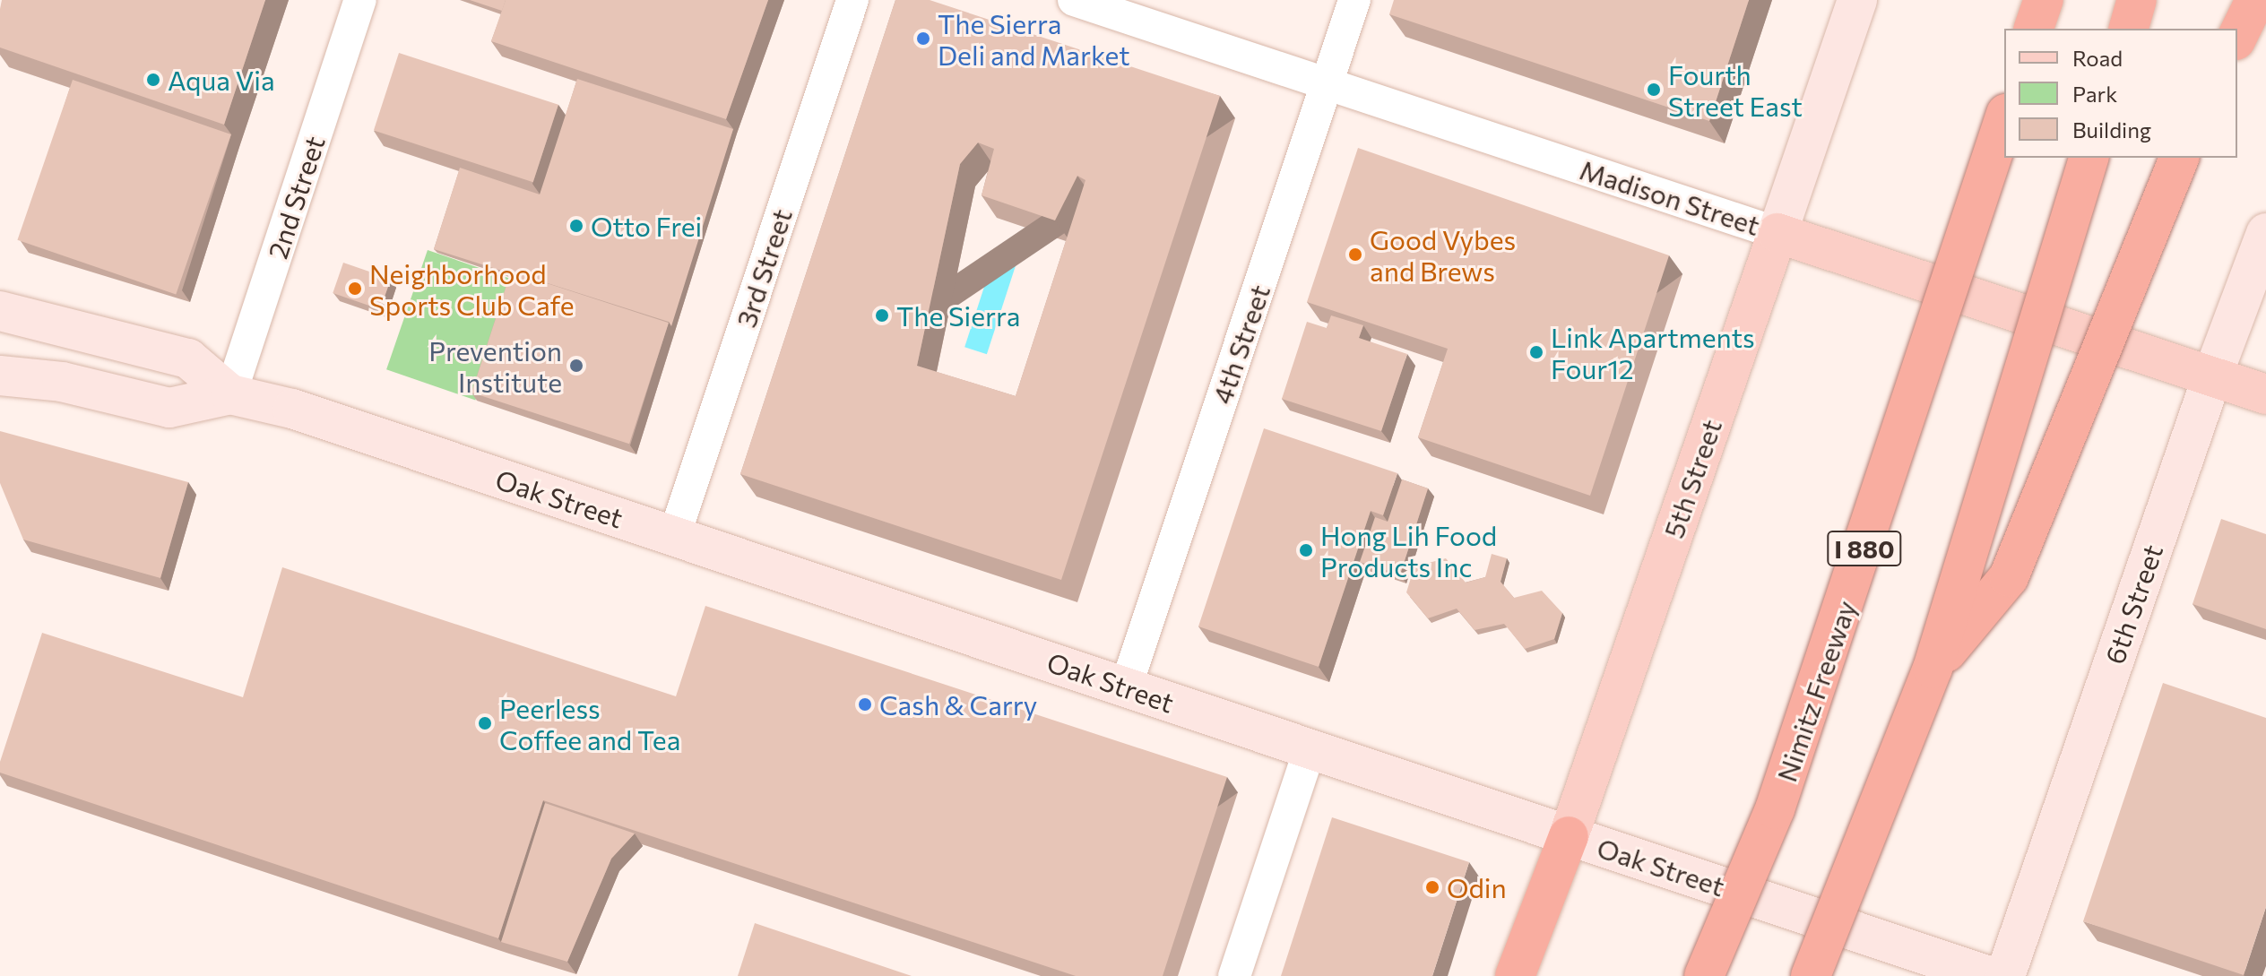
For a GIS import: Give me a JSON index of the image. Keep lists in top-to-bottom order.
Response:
{
  "streets": {
    "highway": ["I 880", "Nimitz Freeway"],
    "main road": [
      "Madison Street",
      "5th Street",
      "Oak Street",
      "6th Street"
    ],
    "street": ["2nd Street", "3rd Street", "4th Street"]
  },
  "crossings": [
    ["2nd Street", "Oak Street"],
    ["Madison Street", "4th Street"],
    ["Madison Street", "5th Street"],
    ["Madison Street", "6th Street"],
    ["3rd Street", "Oak Street"],
    ["4th Street", "Oak Street"],
    ["5th Street", "Oak Street"]
  ],
  "places": [
    "The Sierra Deli and Market",
    "Aqua Via",
    "Fourth Street East",
    "Otto Frei",
    "Good Vybes and Brews",
    "Neighborhood Sports Club Cafe",
    "The Sierra",
    "Link Apartments Four12",
    "Prevention Institute",
    "Hong Lih Food Products Inc",
    "Cash & Carry",
    "Peerless Coffee and Tea",
    "Odin"
  ],
  "legend": ["Road", "Park", "Building"]
}
